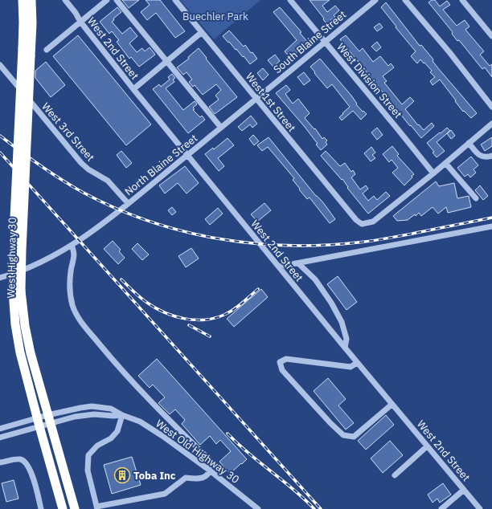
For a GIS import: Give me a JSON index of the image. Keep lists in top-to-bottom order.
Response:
{
  "streets": {
    "highway": ["West Highway 30"],
    "street": [
      "South Blaine Street",
      "West 2nd Street",
      "West Division Street",
      "West 1st Street",
      "West 3rd Street",
      "North Blaine Street",
      "West Old Highway 30"
    ]
  },
  "crossings": [
    ["South Blaine Street", "West Division Street"],
    ["South Blaine Street", "West 1st Street"],
    ["South Blaine Street", "North Blaine Street"],
    ["West 2nd Street", "North Blaine Street"],
    ["West Division Street", "West 1st Street"],
    ["West 1st Street", "North Blaine Street"],
    ["West 3rd Street", "North Blaine Street"],
    ["West Highway 30", "West Old Highway 30"]
  ],
  "parks": ["Buechler Park"],
  "places": {
    "building": ["Toba Inc"]
  }
}
